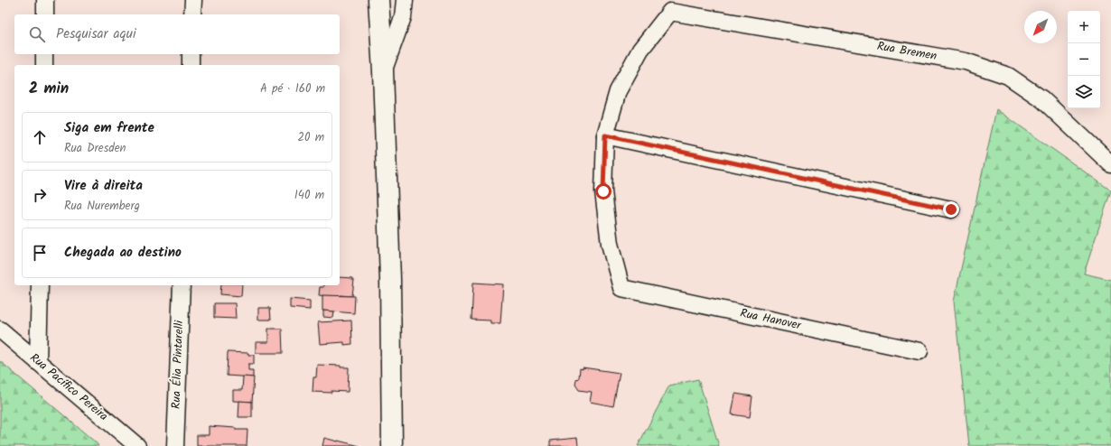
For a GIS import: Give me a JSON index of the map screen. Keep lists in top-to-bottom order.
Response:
{
  "streets": {
    "street": [
      "Rua Bremen",
      "Rua Hanover",
      "Rua Élia Pintarelli",
      "Rua Pacífico Pereira"
    ]
  },
  "crossings": [
    ["Rua Bremen", "Rua Hanover"]
  ],
  "north": "bottom left",
  "page": {
    "map_buttons": ["+", "−"],
    "search": "Pesquisar aqui",
    "heading": ["2 min", "A pé · 160 m"],
    "list": [
      ["Siga em frente", "Rua Dresden", "20 m"],
      ["Vire à direita", "Rua Nuremberg", "140 m"],
      "Chegada ao destino"
    ]
  }
}
